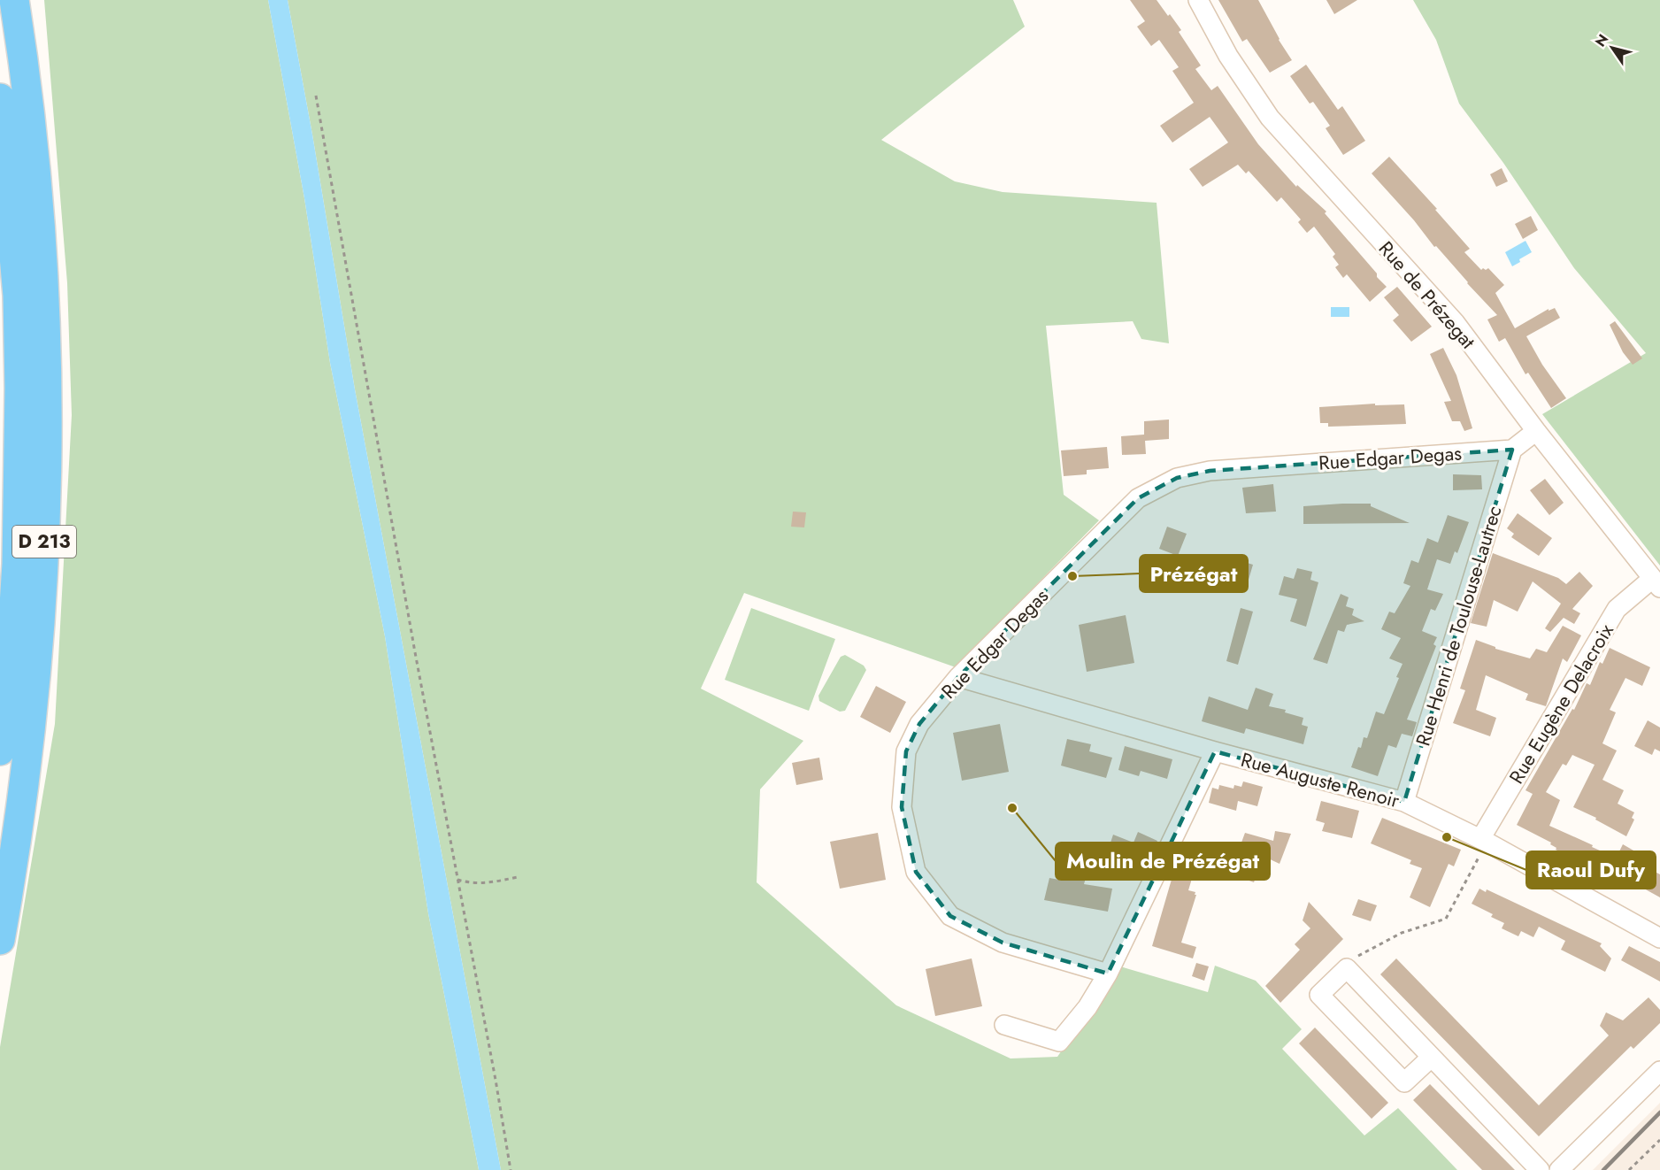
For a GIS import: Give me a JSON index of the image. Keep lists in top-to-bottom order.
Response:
{
  "streets": {
    "highway": ["D 213"],
    "street": [
      "Rue de Prézegat",
      "Rue Edgar Degas",
      "Rue Henri de Toulouse-Lautrec",
      "Rue Eugène Delacroix",
      "Rue Auguste Renoir"
    ]
  },
  "crossings": [
    ["Rue de Prézegat", "Rue Eugène Delacroix"],
    ["Rue Edgar Degas", "Rue Henri de Toulouse-Lautrec"],
    ["Rue Edgar Degas", "Rue Auguste Renoir"],
    ["Rue Henri de Toulouse-Lautrec", "Rue Auguste Renoir"],
    ["Rue Eugène Delacroix", "Rue Auguste Renoir"]
  ],
  "places": ["Prézégat", "Moulin de Prézégat", "Raoul Dufy"],
  "north": "top left"
}
